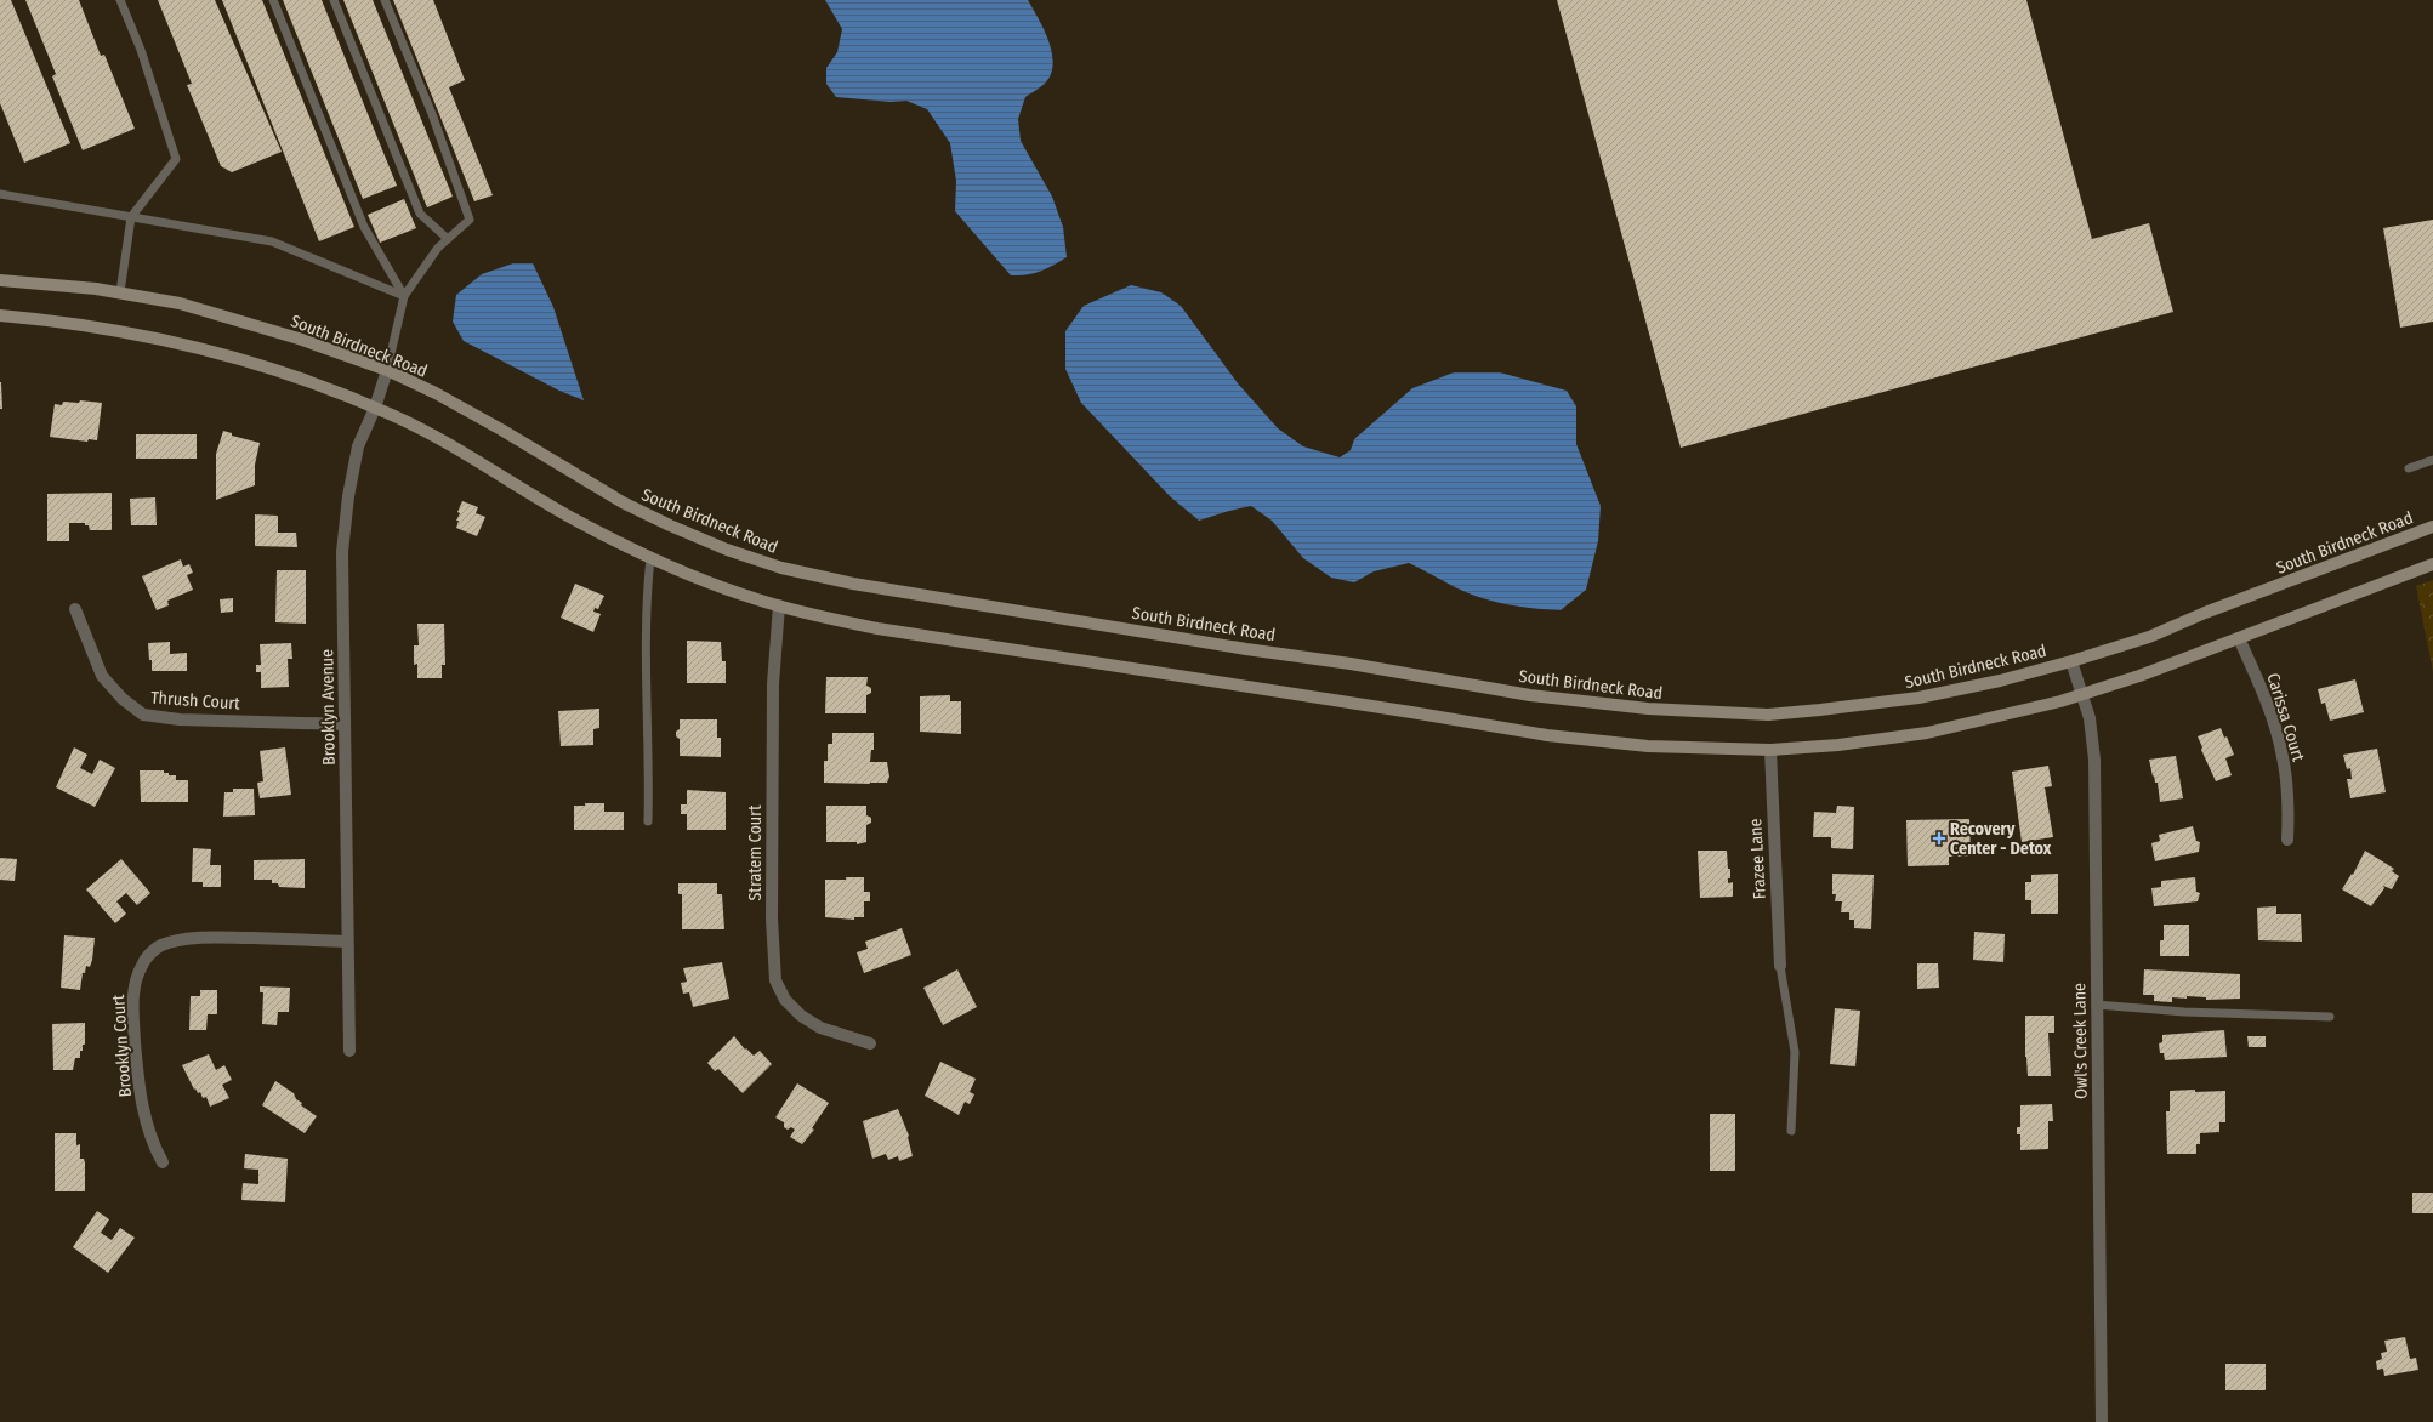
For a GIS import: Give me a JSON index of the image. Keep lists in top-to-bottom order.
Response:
{
  "streets": {
    "main road": ["South Birdneck Road"],
    "street": [
      "Thrush Court",
      "Brooklyn Avenue",
      "Carissa Court",
      "Stratem Court",
      "Frazee Lane",
      "Owl's Creek Lane",
      "Brooklyn Court"
    ]
  },
  "crossings": [
    ["South Birdneck Road", "Brooklyn Avenue"],
    ["South Birdneck Road", "Owl's Creek Lane"],
    ["Thrush Court", "Brooklyn Avenue"],
    ["Brooklyn Avenue", "Brooklyn Court"]
  ],
  "places": {
    "health": ["Recovery Center - Detox"]
  }
}
